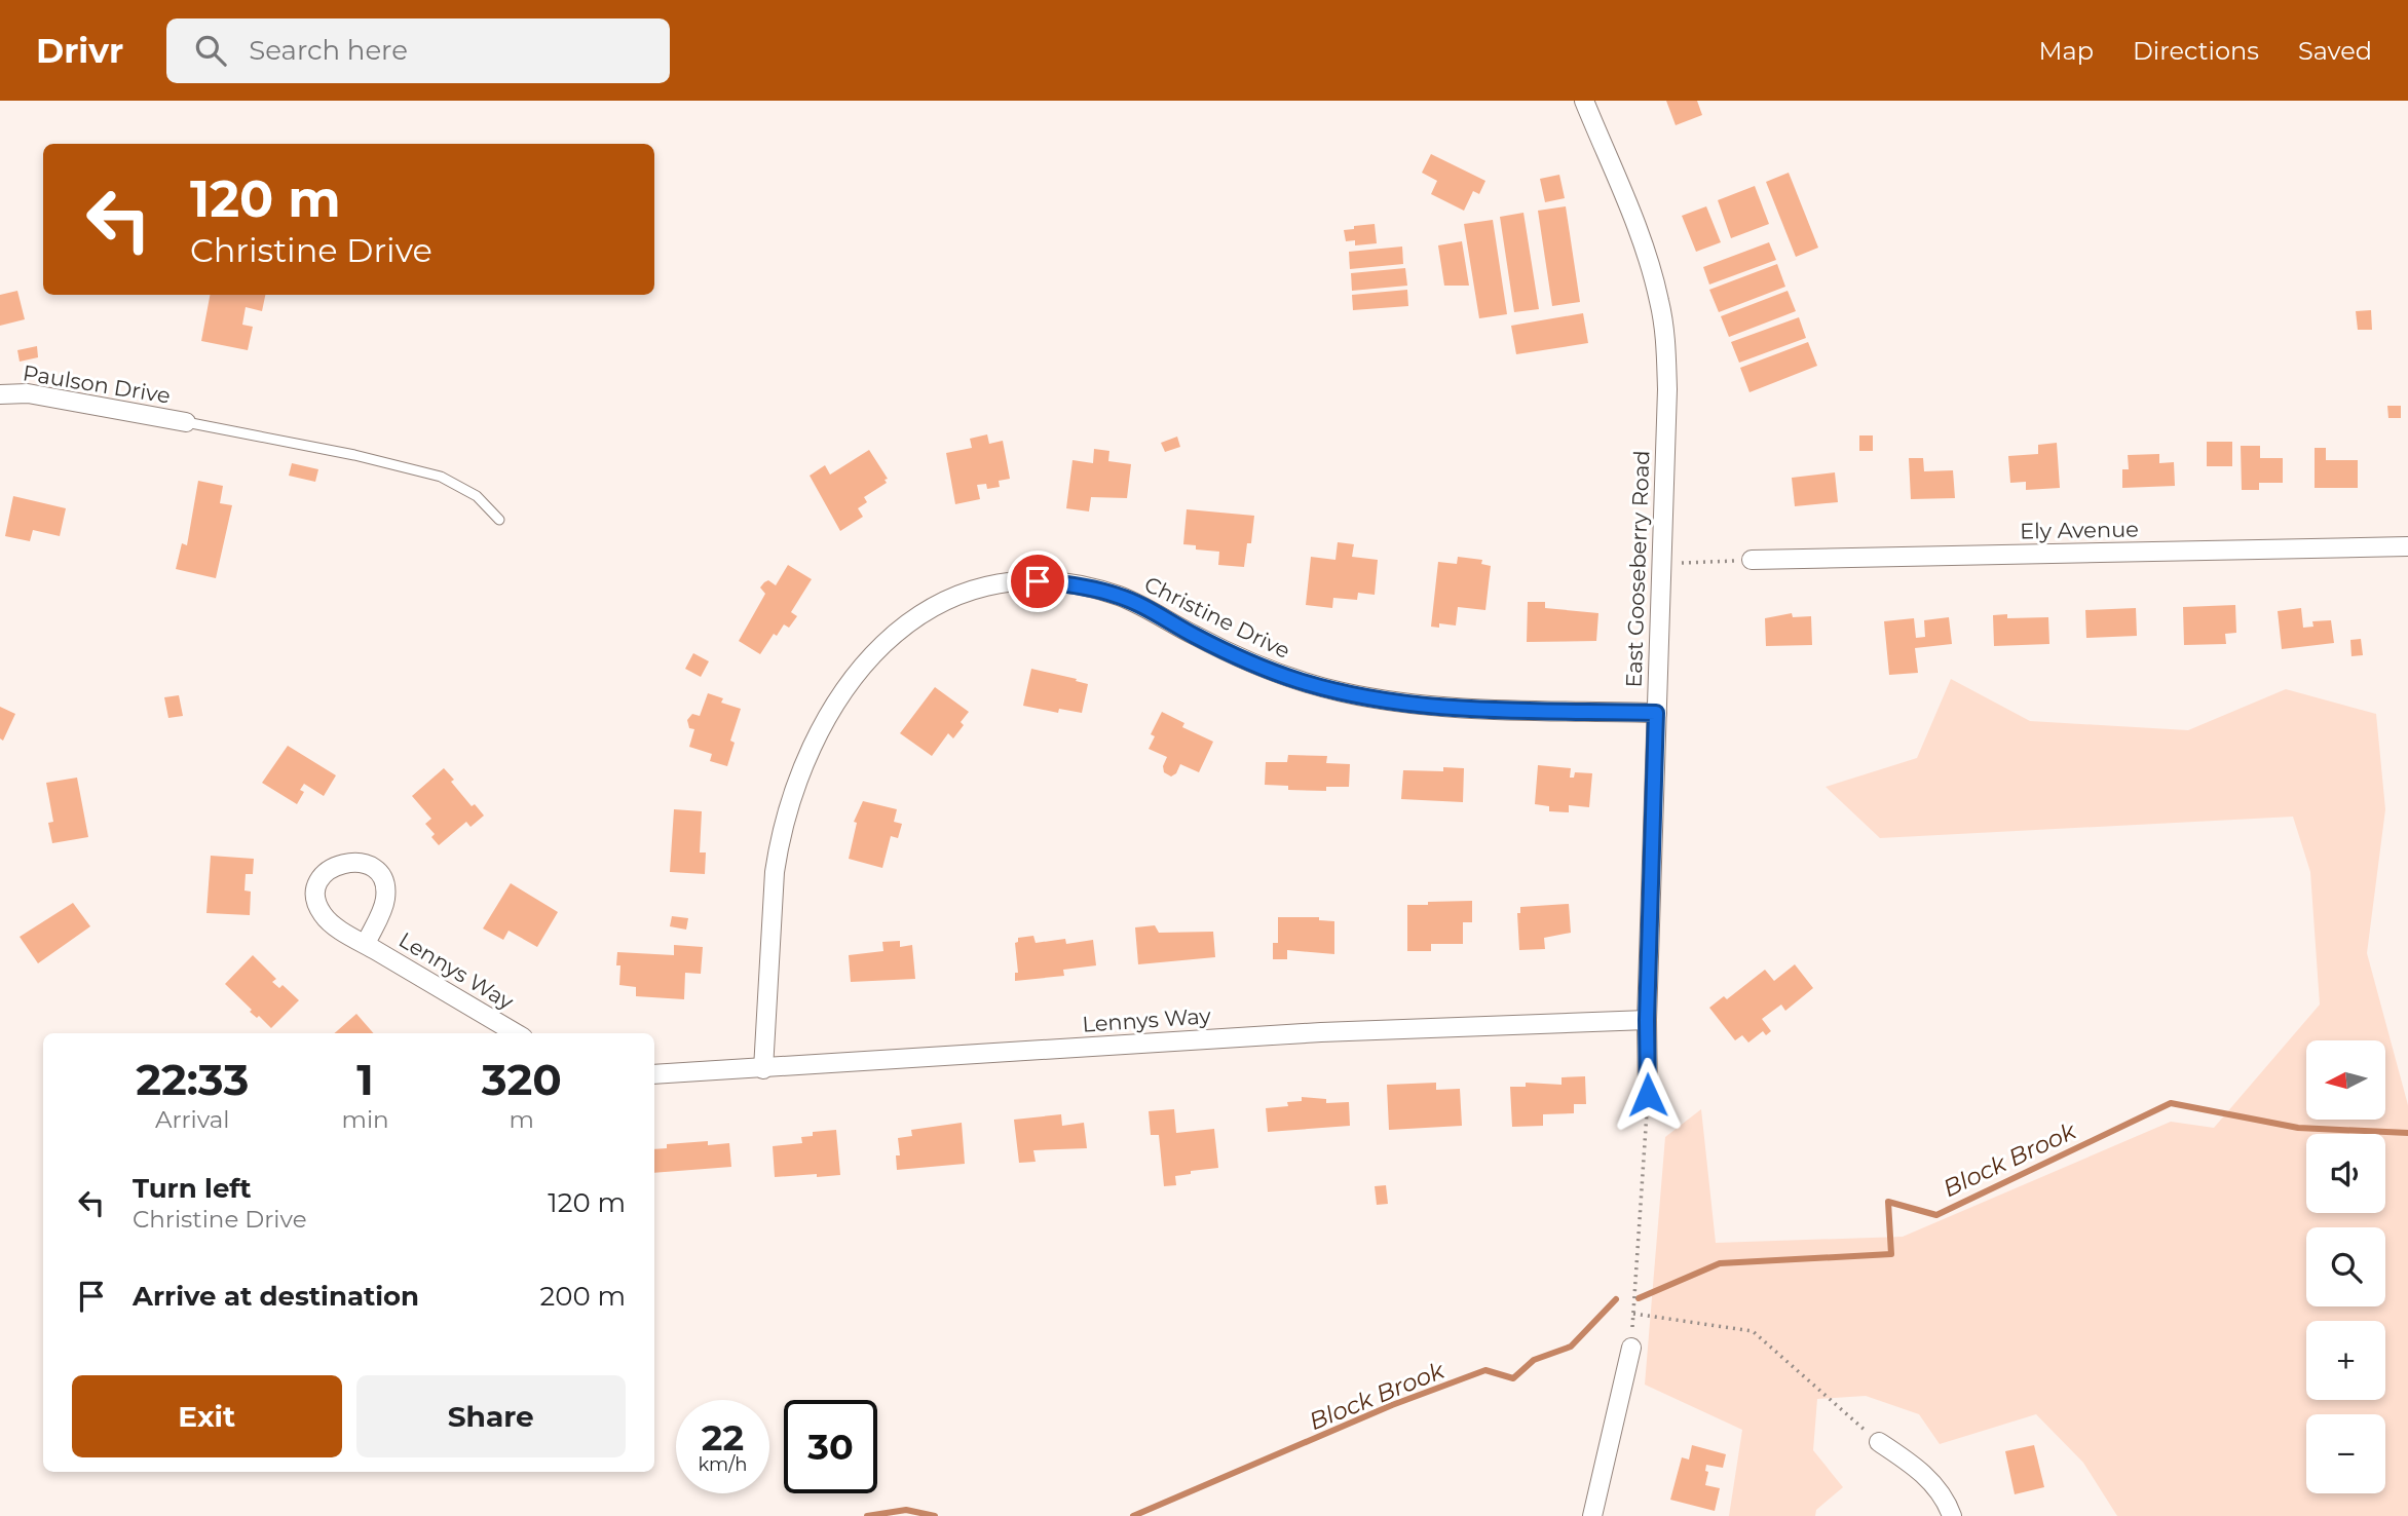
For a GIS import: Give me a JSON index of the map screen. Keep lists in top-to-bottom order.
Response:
{
  "streets": {
    "street": [
      "Paulson Drive",
      "Ely Avenue",
      "East Gooseberry Road",
      "Christine Drive",
      "Lennys Way"
    ]
  },
  "crossings": [
    ["East Gooseberry Road", "Christine Drive"],
    ["East Gooseberry Road", "Lennys Way"],
    ["Christine Drive", "Lennys Way"]
  ],
  "water": ["Block Brook"],
  "north": "left",
  "page": {
    "header": "Drivr",
    "search": "Search here",
    "nav": ["Map", "Directions", "Saved"],
    "turn": ["120 m", "Christine Drive"],
    "eta": [
      "22:33",
      "Arrival",
      "1",
      "min",
      "320",
      "m"
    ],
    "map_buttons": ["+", "−"],
    "list": [
      {
        "name": "Turn left",
        "note": "Christine Drive",
        "value": "120 m"
      },
      {
        "name": "Arrive at destination",
        "value": "200 m"
      }
    ],
    "buttons": ["Exit", "Share"],
    "speed": "22 km/h",
    "limit": "30"
  }
}
